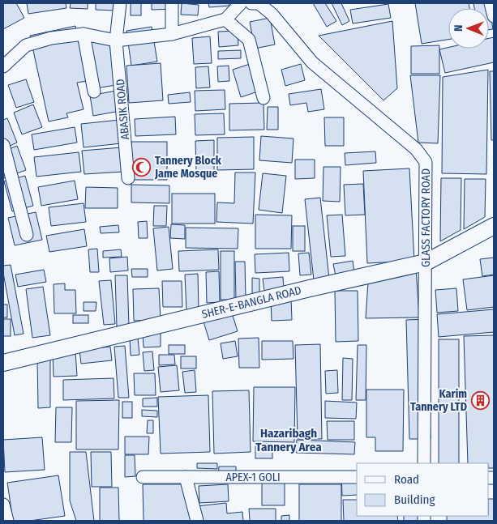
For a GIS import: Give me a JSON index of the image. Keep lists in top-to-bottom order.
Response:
{
  "streets": {
    "street": [
      "ABASIK ROAD",
      "GLASS FACTORY ROAD",
      "SHER-E-BANGLA ROAD",
      "APEX-1 GOLI"
    ]
  },
  "crossings": [
    ["GLASS FACTORY ROAD", "SHER-E-BANGLA ROAD"]
  ],
  "districts": ["Hazaribagh Tannery Area"],
  "places": {
    "mosque": ["Tannery Block Jame Mosque"],
    "building": ["Karim Tannery LTD"]
  },
  "legend": ["Road", "Building"],
  "north": "left"
}
